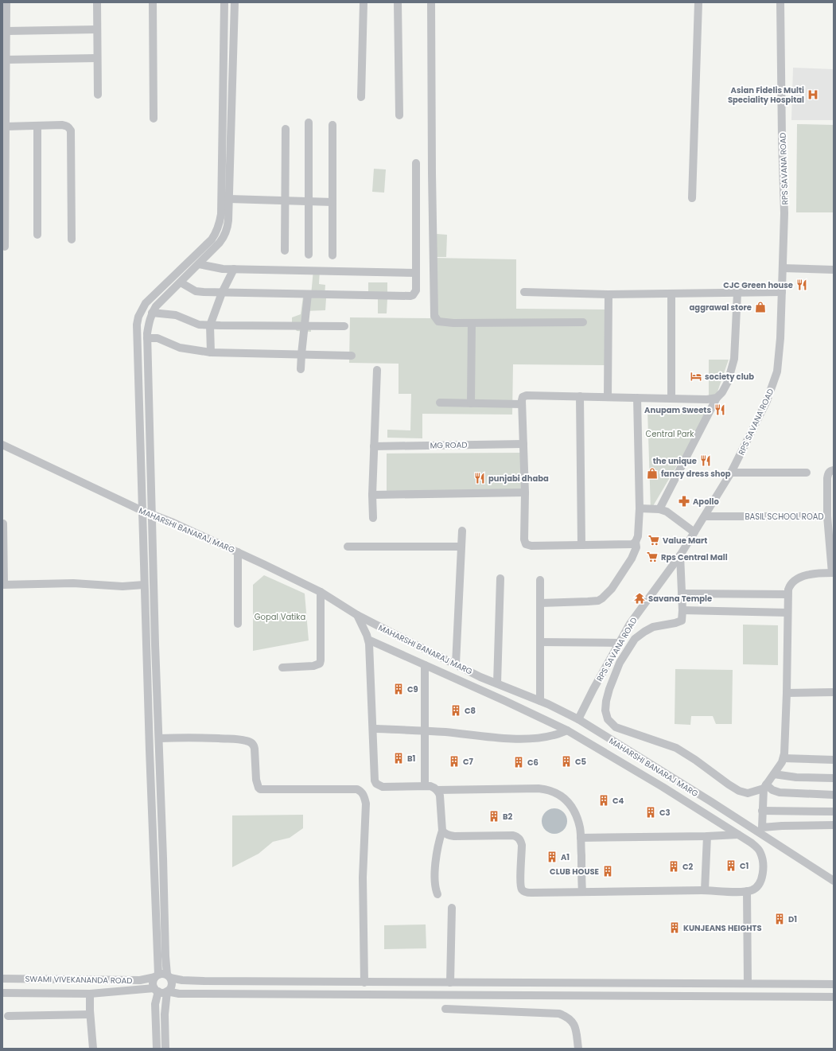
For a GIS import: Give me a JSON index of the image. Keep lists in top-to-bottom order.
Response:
{
  "streets": {
    "street": [
      "RPS SAVANA ROAD",
      "MG ROAD",
      "BASIL SCHOOL ROAD",
      "MAHARSHI BANARAJ MARG",
      "SWAMI VIVEKANANDA ROAD"
    ]
  },
  "crossings": [
    ["RPS SAVANA ROAD", "BASIL SCHOOL ROAD"],
    ["RPS SAVANA ROAD", "MAHARSHI BANARAJ MARG"]
  ],
  "parks": ["Central Park", "Gopal Vatika"],
  "places": {
    "hospital": ["Asian Fidelis Multi Speciality Hospital"],
    "restaurant": [
      "CJC Green house",
      "Anupam Sweets",
      "the unique",
      "punjabi dhaba"
    ],
    "shop": ["aggrawal store", "fancy dress shop"],
    "hotel": ["society club"],
    "pharmacy": ["Apollo"],
    "supermarket": ["Value Mart", "Rps Central Mall"],
    "temple": ["Savana Temple"],
    "building": [
      "C9",
      "C8",
      "B1",
      "C7",
      "C5",
      "C6",
      "C4",
      "C3",
      "B2",
      "A1",
      "C1",
      "C2",
      "CLUB HOUSE",
      "D1",
      "KUNJEANS HEIGHTS"
    ]
  }
}
